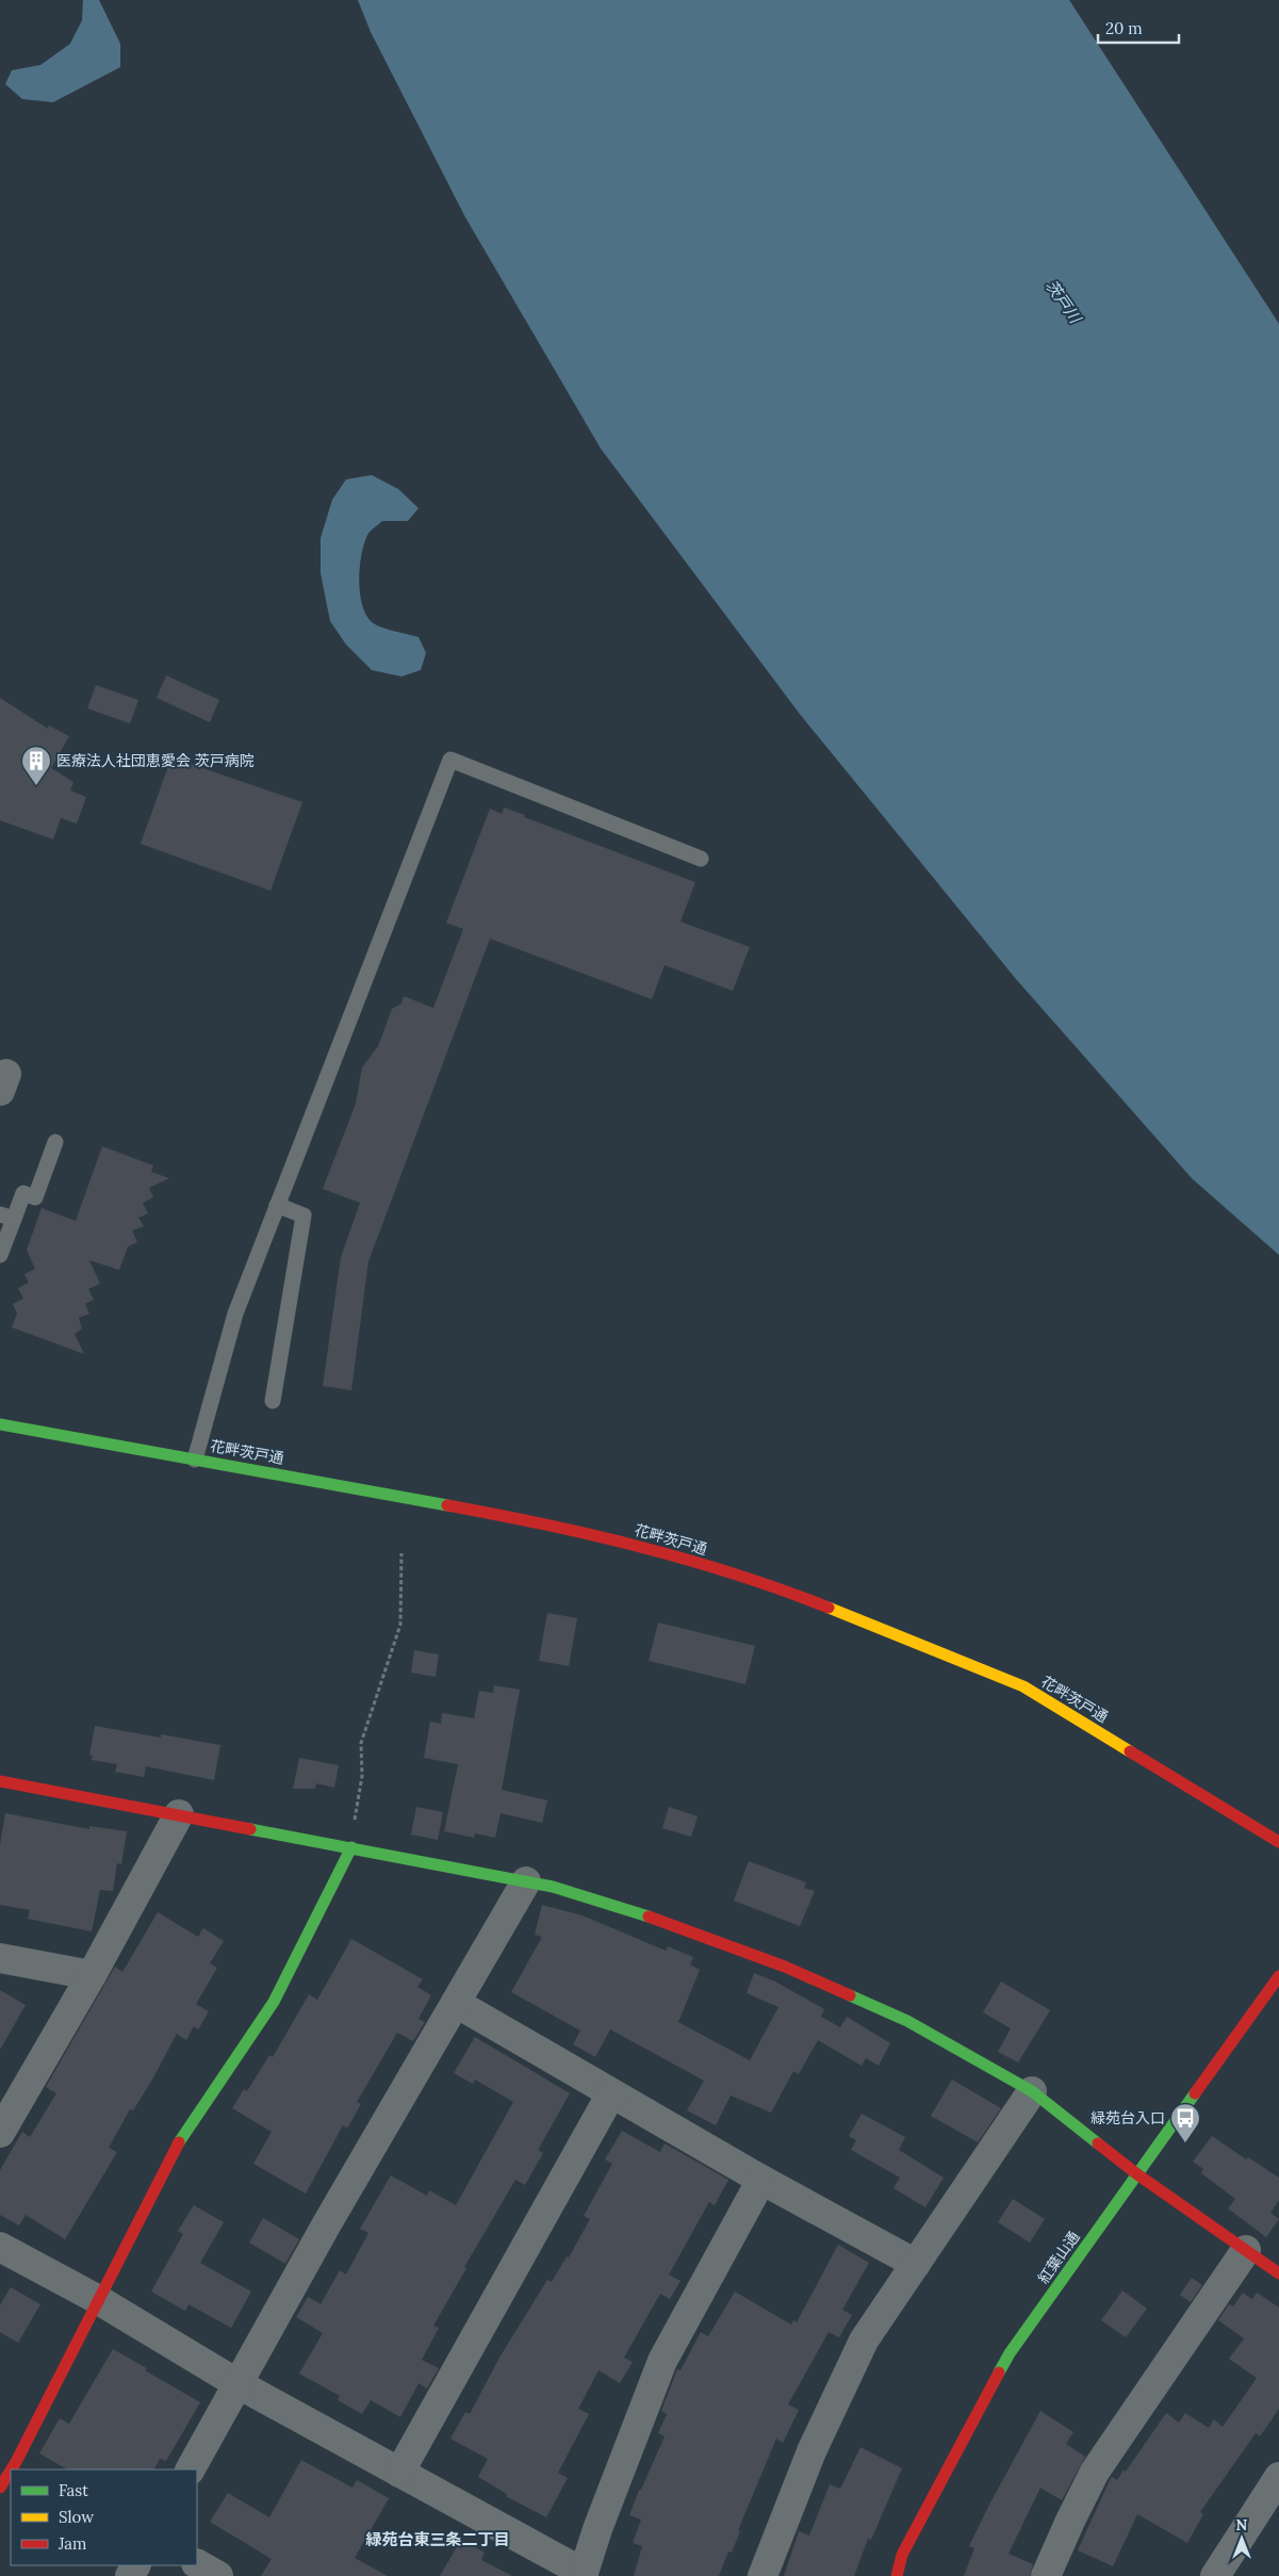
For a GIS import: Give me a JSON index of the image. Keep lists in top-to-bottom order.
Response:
{
  "streets": {
    "street": ["花畔茨戸通", "紅葉山通"]
  },
  "districts": ["緑苑台東三条二丁目"],
  "water": ["茨戸川"],
  "places": {
    "building": ["医療法人社団恵愛会 茨戸病院"],
    "bus stop": ["緑苑台入口"]
  },
  "legend": ["Fast", "Slow", "Jam"],
  "scale_bar": "20 m",
  "north": "top"
}
